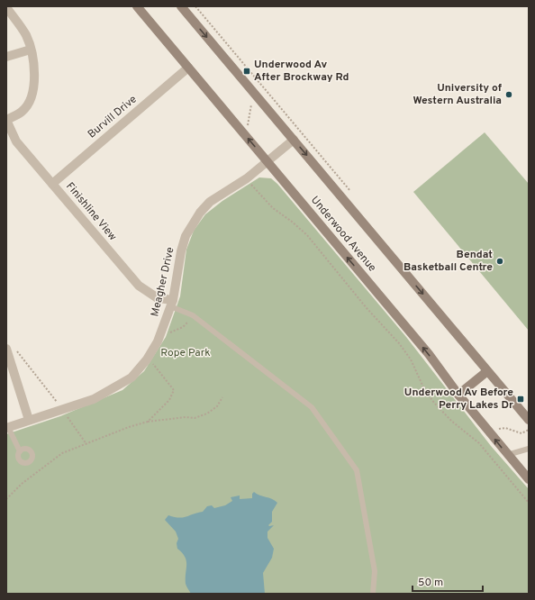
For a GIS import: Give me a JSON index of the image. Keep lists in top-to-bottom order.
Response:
{
  "streets": {
    "main road": ["Underwood Avenue"],
    "street": ["Burvill Drive", "Finishline View", "Meagher Drive"]
  },
  "crossings": [
    ["Burvill Drive", "Finishline View"],
    ["Burvill Drive", "Underwood Avenue"],
    ["Finishline View", "Meagher Drive"],
    ["Underwood Avenue", "Meagher Drive"]
  ],
  "parks": ["Rope Park"],
  "places": {
    "transit": ["Underwood Av After Brockway Rd", "Underwood Av Before Perry Lakes Dr"],
    "other": ["University of Western Australia", "Bendat Basketball Centre"]
  },
  "scale_bar": "50 m"
}
